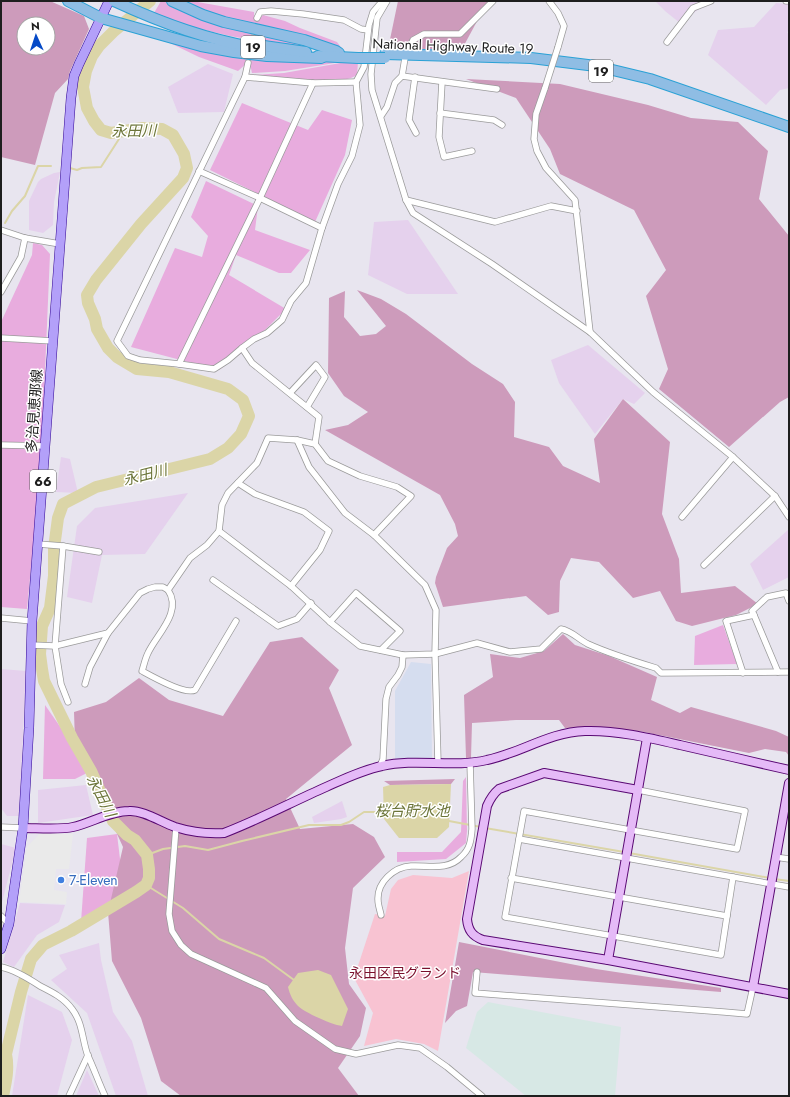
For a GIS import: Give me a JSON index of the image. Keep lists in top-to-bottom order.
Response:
{
  "streets": {
    "highway": ["National Highway Route 19", "19"],
    "main road": ["多治見恵那線", "66"]
  },
  "water": ["永田川", "桜台貯水池"],
  "parks": ["永田区民グランド"],
  "places": ["7-Eleven"],
  "north": "top"
}
